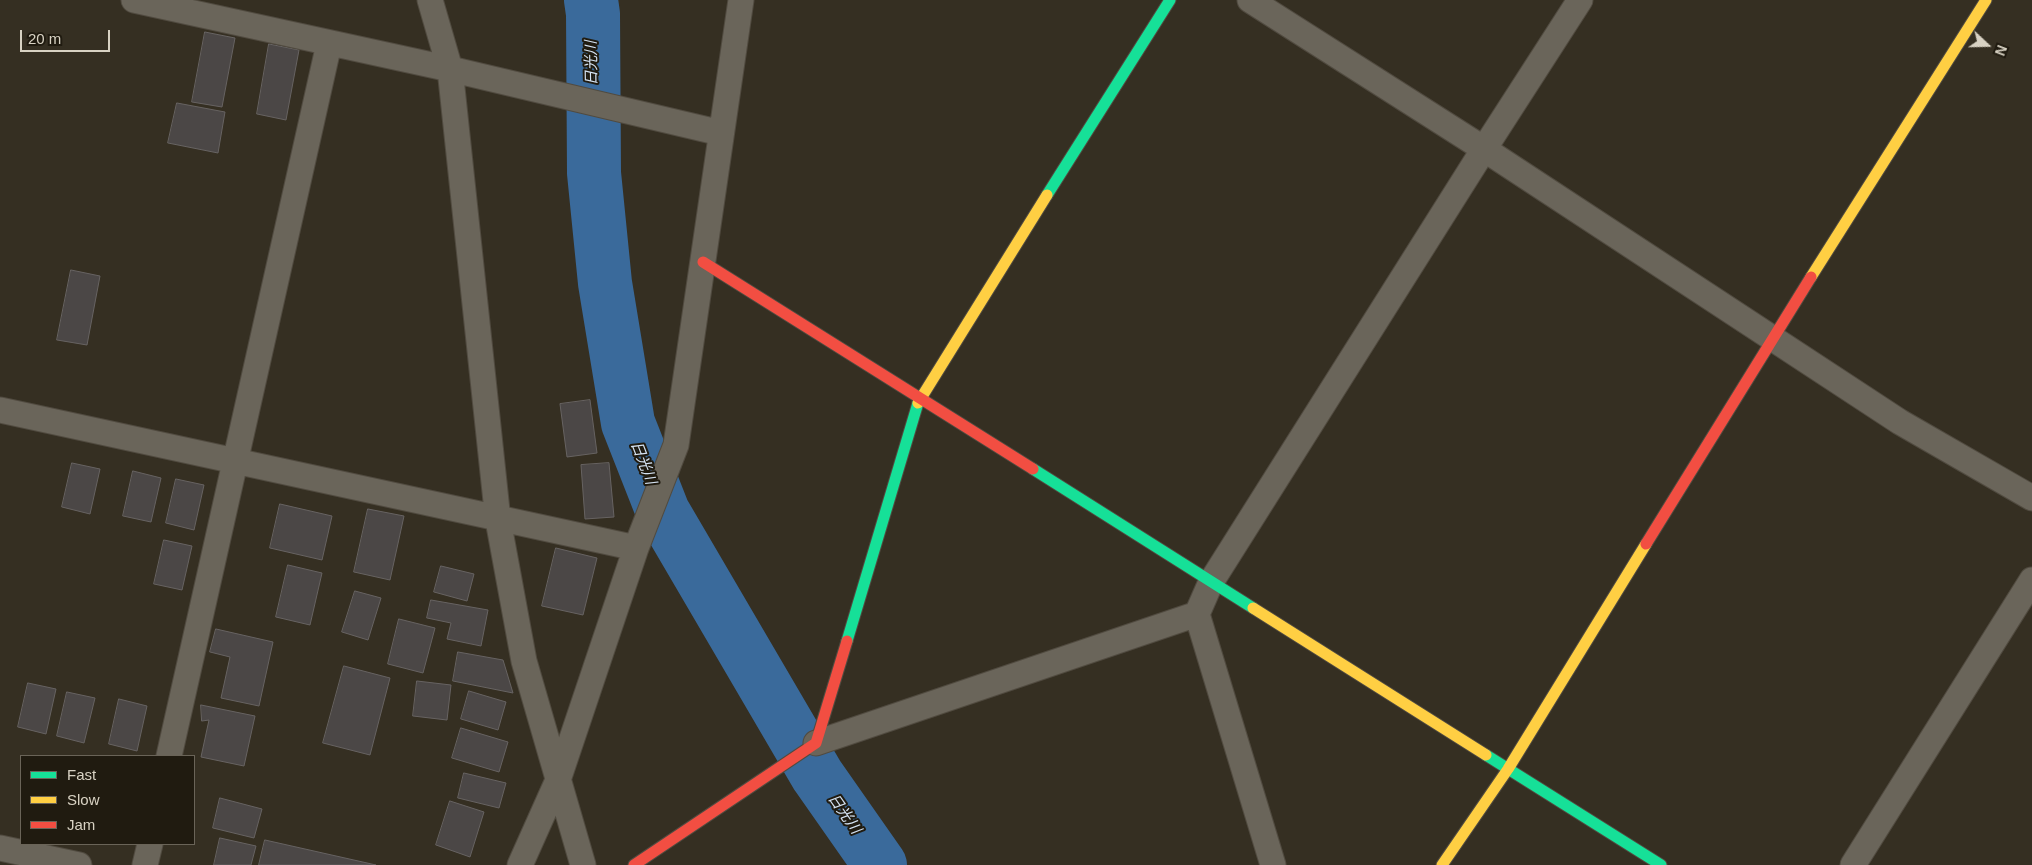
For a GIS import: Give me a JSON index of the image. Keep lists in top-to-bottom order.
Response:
{
  "water": ["日光川"],
  "legend": ["Fast", "Slow", "Jam"],
  "scale_bar": "20 m",
  "north": "right"
}
